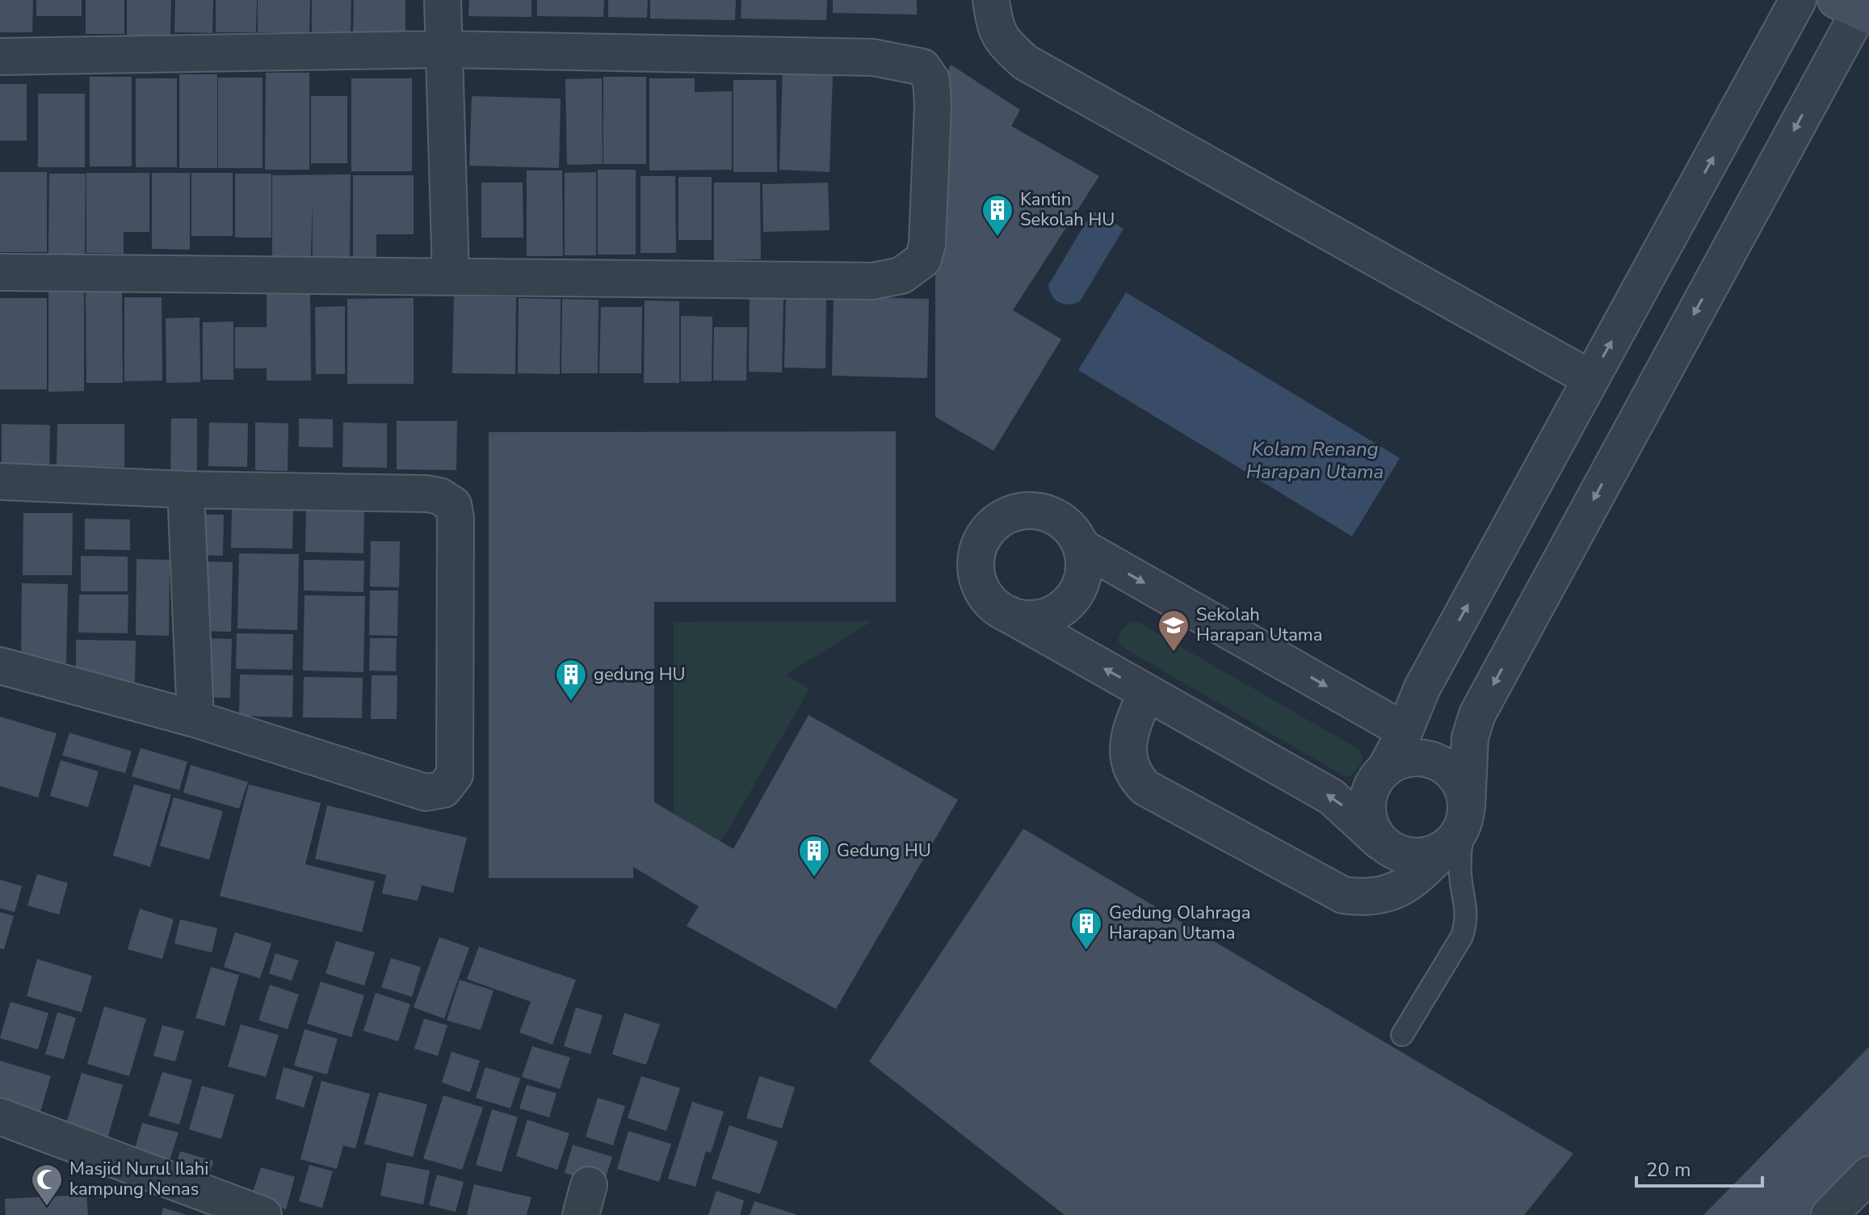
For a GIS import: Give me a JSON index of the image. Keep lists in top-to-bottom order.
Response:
{
  "water": ["Kolam Renang Harapan Utama"],
  "places": {
    "building": [
      "Kantin Sekolah HU",
      "gedung HU",
      "Gedung HU",
      "Gedung Olahraga Harapan Utama"
    ],
    "school or university": ["Sekolah Harapan Utama"],
    "mosque": ["Masjid Nurul Ilahi kampung Nenas"]
  },
  "scale_bar": "20 m"
}
